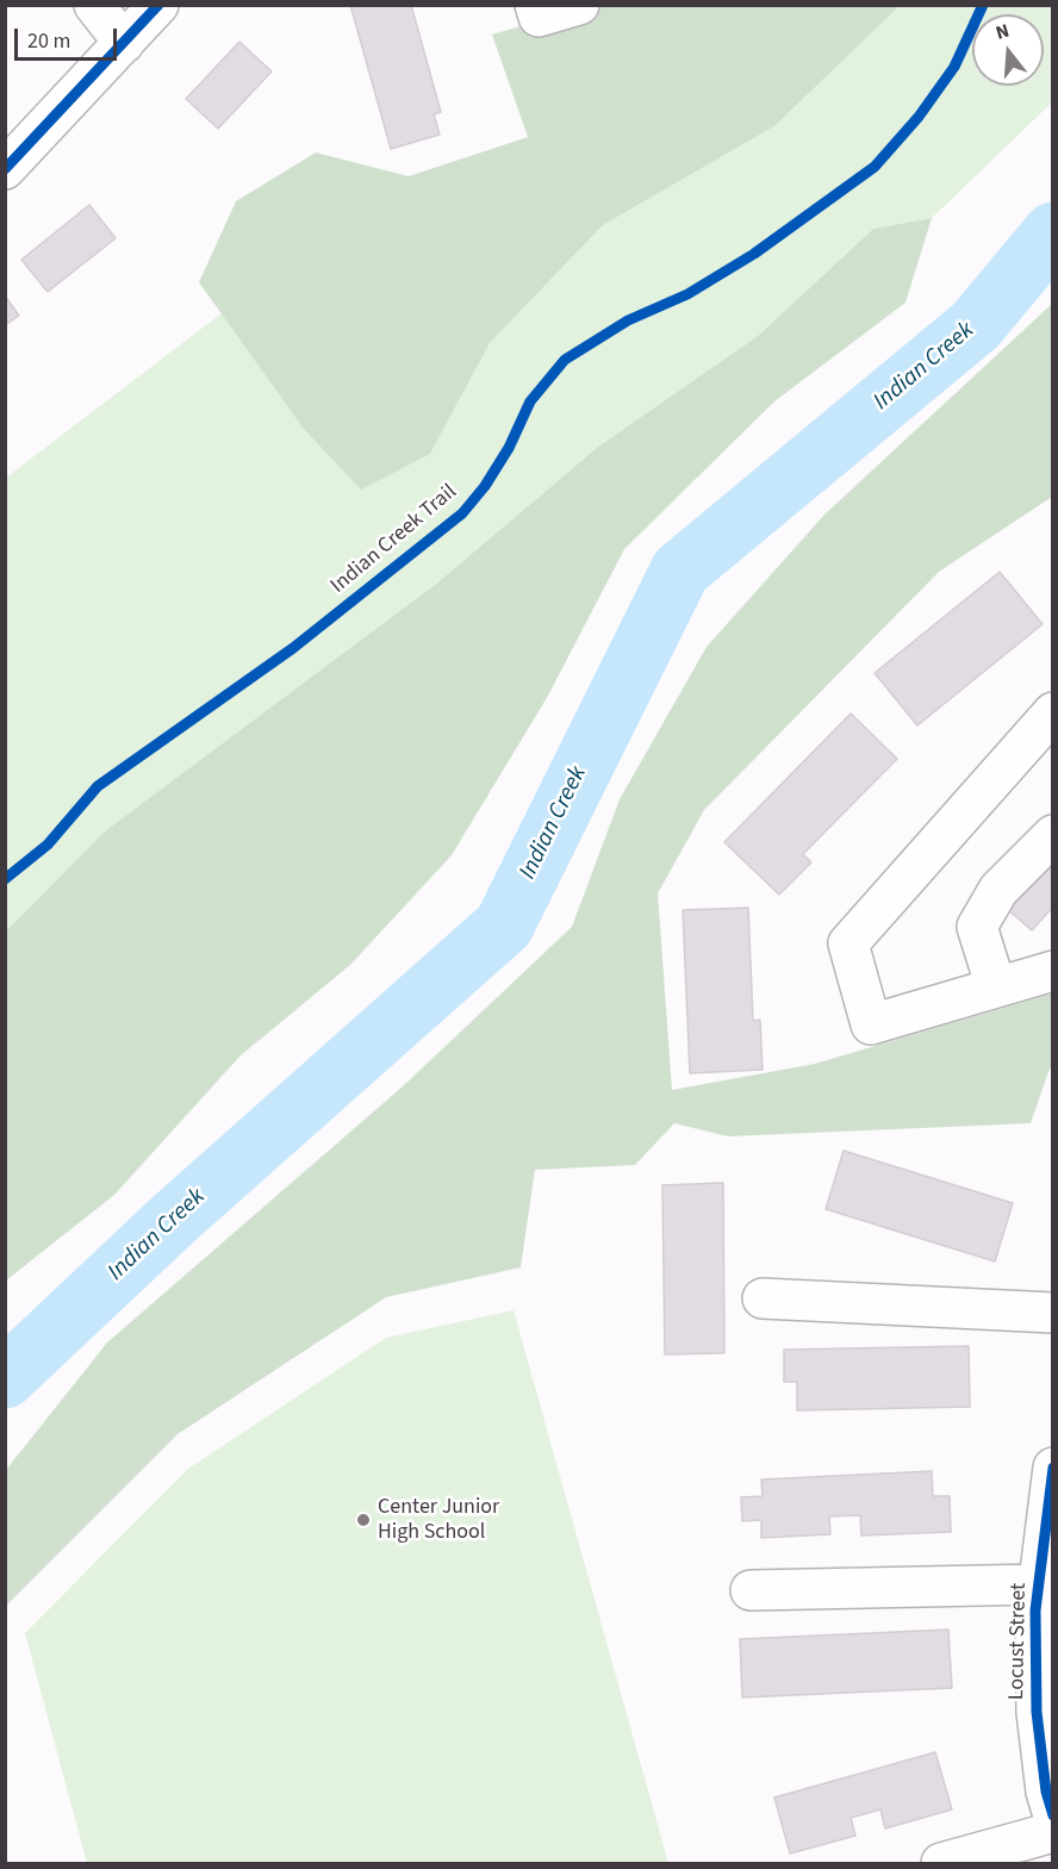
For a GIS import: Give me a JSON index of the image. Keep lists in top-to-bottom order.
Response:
{
  "streets": {
    "street": ["Locust Street"],
    "cycle path": ["Indian Creek Trail"]
  },
  "water": ["Indian Creek"],
  "places": ["Center Junior High School"],
  "scale_bar": "20 m",
  "north": "top"
}
